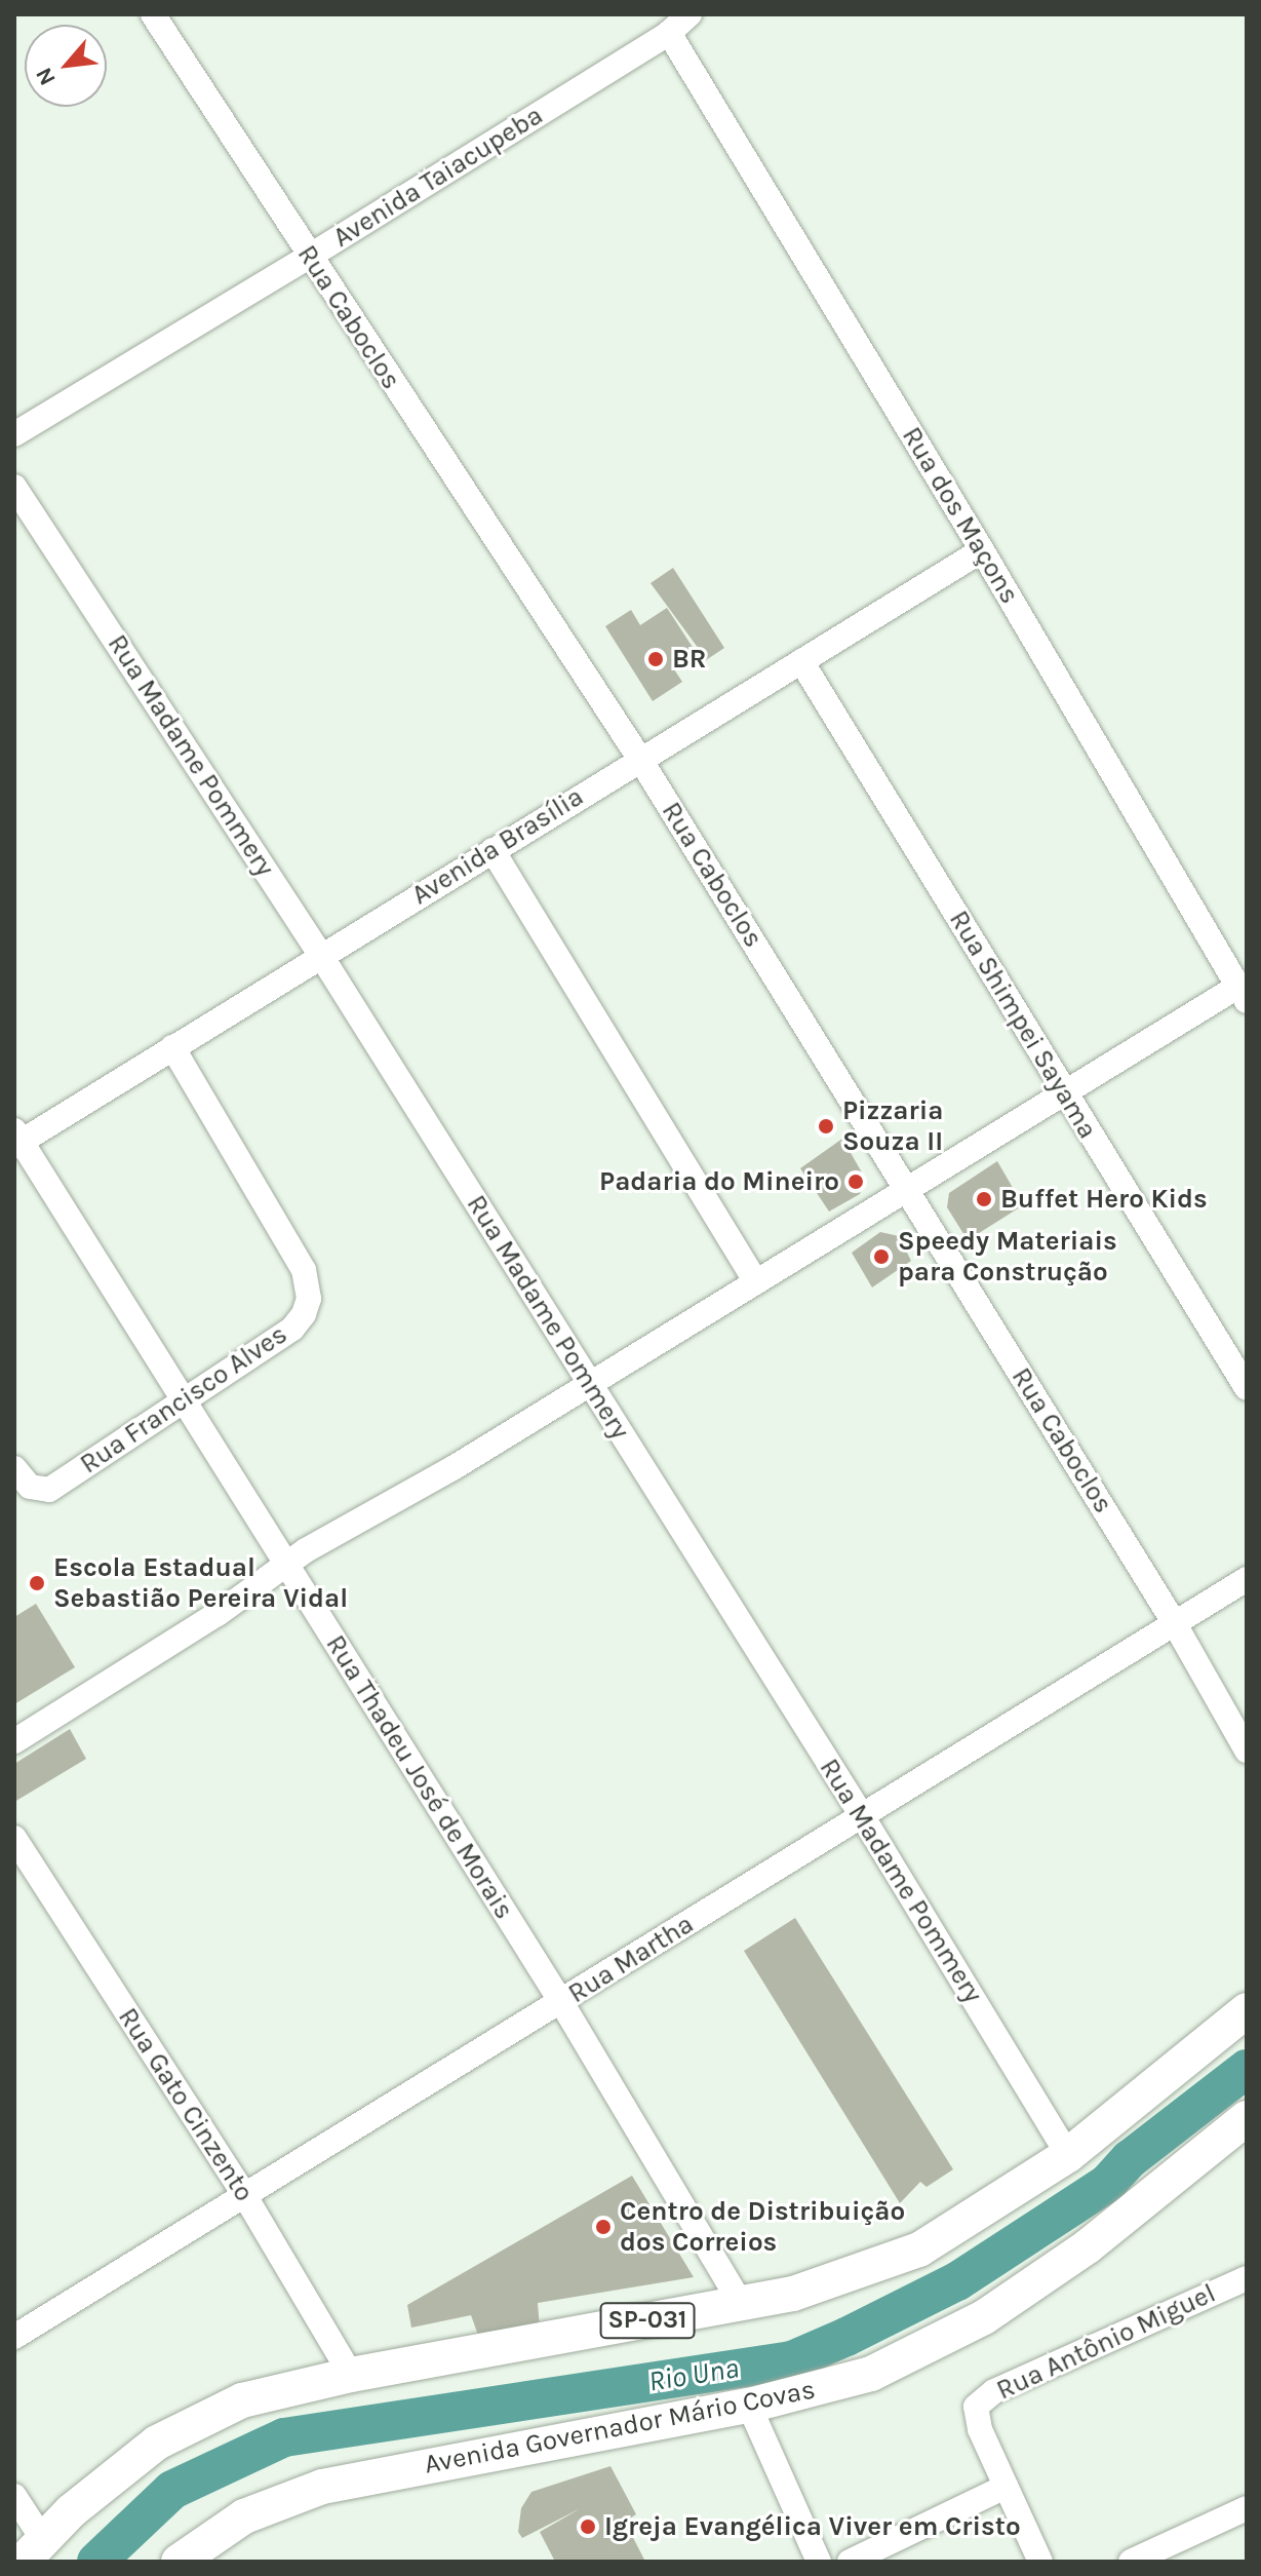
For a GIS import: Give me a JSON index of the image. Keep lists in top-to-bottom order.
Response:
{
  "streets": {
    "highway": ["SP-031", "Avenida Governador Mário Covas"],
    "street": [
      "Avenida Taiacupeba",
      "Rua Caboclos",
      "Rua dos Maçons",
      "Rua Madame Pommery",
      "Avenida Brasília",
      "Rua Shimpei Sayama",
      "Rua Francisco Alves",
      "Rua Thadeu José de Morais",
      "Rua Martha",
      "Rua Gato Cinzento",
      "Rua Antônio Miguel"
    ]
  },
  "crossings": [
    ["Avenida Taiacupeba", "Rua Caboclos"],
    ["Avenida Taiacupeba", "Rua dos Maçons"],
    ["Rua Caboclos", "Avenida Brasília"],
    ["Rua Caboclos", "Rua Martha"],
    ["Rua dos Maçons", "Avenida Brasília"],
    ["Rua Madame Pommery", "Avenida Brasília"],
    ["Rua Madame Pommery", "Rua Martha"],
    ["Rua Madame Pommery", "SP-031"],
    ["Avenida Brasília", "Rua Shimpei Sayama"],
    ["Avenida Brasília", "Rua Francisco Alves"],
    ["Avenida Brasília", "Rua Thadeu José de Morais"],
    ["Rua Francisco Alves", "Rua Thadeu José de Morais"],
    ["Rua Thadeu José de Morais", "Rua Martha"],
    ["Rua Thadeu José de Morais", "SP-031"],
    ["Rua Martha", "Rua Gato Cinzento"],
    ["Rua Gato Cinzento", "SP-031"]
  ],
  "water": ["Rio Una"],
  "places": [
    "BR",
    "Pizzaria Souza II",
    "Padaria do Mineiro",
    "Buffet Hero Kids",
    "Speedy Materiais para Construção",
    "Escola Estadual Sebastião Pereira Vidal",
    "Centro de Distribuição dos Correios",
    "Igreja Evangélica Viver em Cristo"
  ],
  "north": "bottom left"
}
